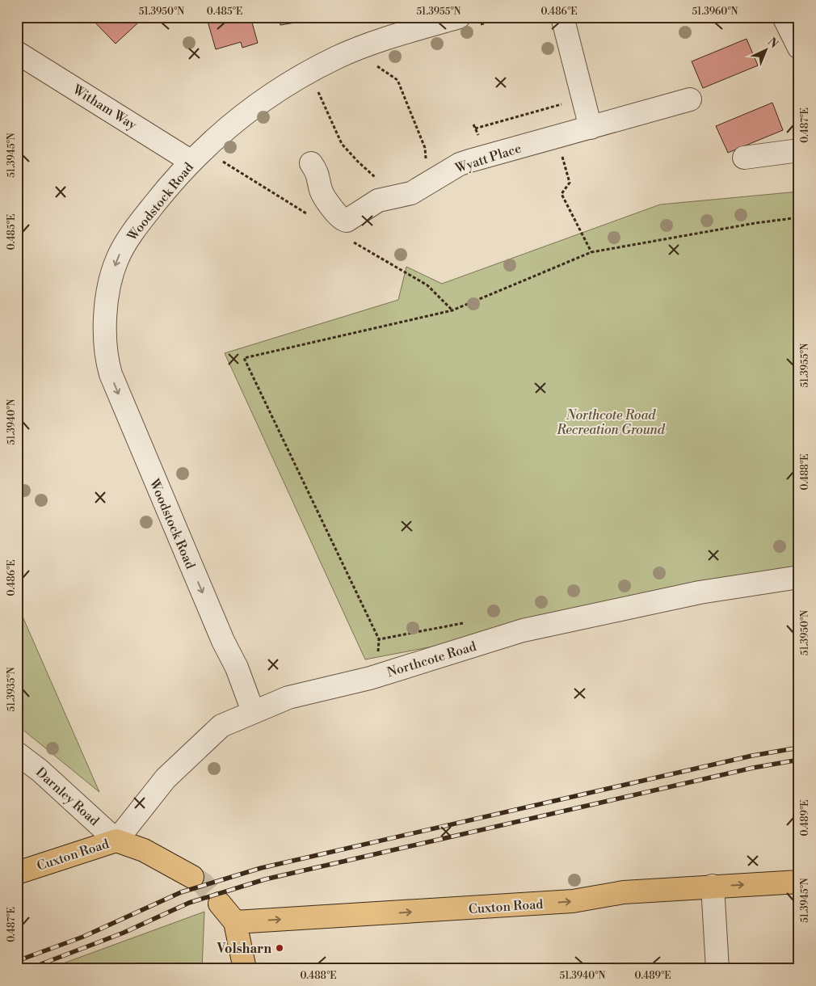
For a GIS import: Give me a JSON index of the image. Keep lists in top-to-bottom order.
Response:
{
  "streets": {
    "main road": ["Cuxton Road"],
    "street": [
      "Witham Way",
      "Wyatt Place",
      "Woodstock Road",
      "Northcote Road",
      "Darnley Road"
    ]
  },
  "crossings": [
    ["Witham Way", "Woodstock Road"],
    ["Woodstock Road", "Northcote Road"],
    ["Northcote Road", "Darnley Road"],
    ["Northcote Road", "Cuxton Road"],
    ["Darnley Road", "Cuxton Road"]
  ],
  "one_way": ["Woodstock Road", "Cuxton Road"],
  "parks": ["Northcote Road Recreation Ground"],
  "places": ["Volsharn"],
  "north": "top right",
  "coordinates": [
    "51.3950°N",
    "0.485°E",
    "51.3955°N",
    "0.486°E",
    "51.3960°N",
    "0.487°E",
    "51.3945°N",
    "51.3940°N",
    "0.488°E",
    "51.3935°N",
    "0.489°E"
  ]
}
